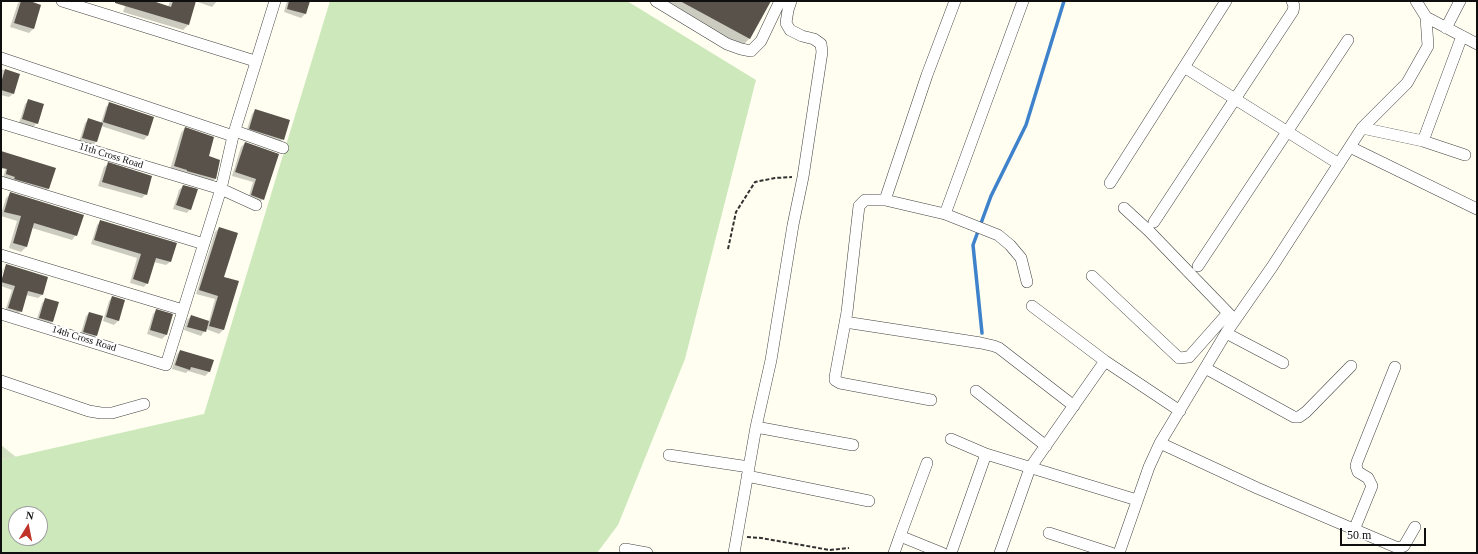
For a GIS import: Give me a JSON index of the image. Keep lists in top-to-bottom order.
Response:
{
  "streets": {
    "street": ["11th Cross Road", "14th Cross Road"]
  },
  "scale_bar": "50 m",
  "north": "top"
}
